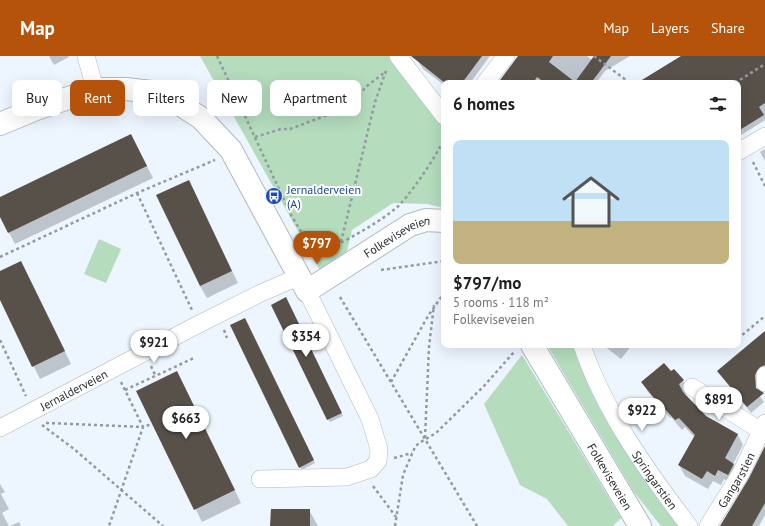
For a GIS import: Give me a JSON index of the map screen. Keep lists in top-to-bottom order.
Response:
{
  "streets": {
    "street": [
      "Folkeviseveien",
      "Jernalderveien",
      "Springarstien",
      "Gangarstien"
    ]
  },
  "crossings": [
    ["Folkeviseveien", "Jernalderveien"]
  ],
  "places": {
    "bus stop": ["Jernalderveien (A)"]
  },
  "page": {
    "header": "Map",
    "nav": ["Map", "Layers", "Share"],
    "chip": [
      "Buy",
      "Rent",
      "Filters",
      "New",
      "Apartment"
    ],
    "heading": "6 homes",
    "list": [
      {
        "name": "$797/mo",
        "note": "5 rooms · 118 m² · Folkeviseveien"
      }
    ],
    "price": [
      "$797",
      "$354",
      "$921",
      "$891",
      "$922",
      "$663"
    ]
  }
}
